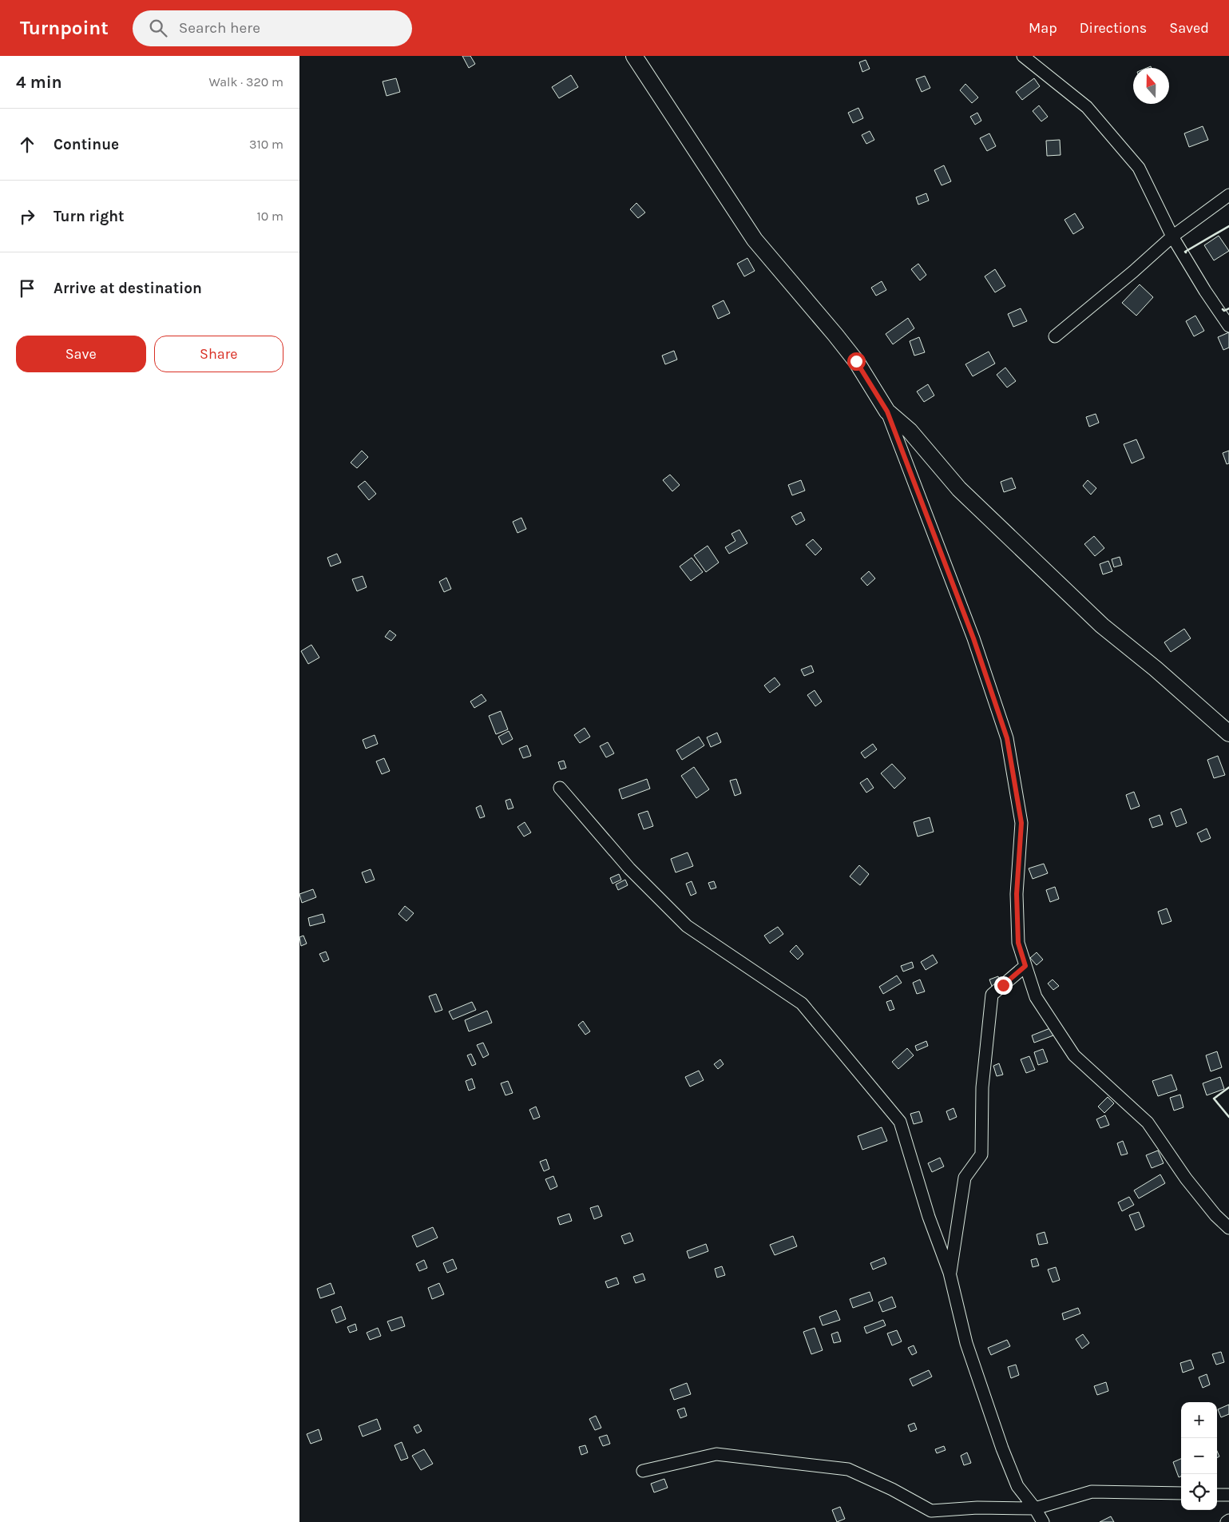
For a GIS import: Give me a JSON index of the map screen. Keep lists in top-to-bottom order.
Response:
{
  "north": "top",
  "page": {
    "header": "Turnpoint",
    "search": "Search here",
    "nav": ["Map", "Directions", "Saved"],
    "heading": ["4 min", "Walk · 320 m"],
    "list": [
      ["Continue", "310 m"],
      ["Turn right", "10 m"],
      "Arrive at destination"
    ],
    "buttons": ["Save", "Share"],
    "map_buttons": ["+", "−"]
  }
}
